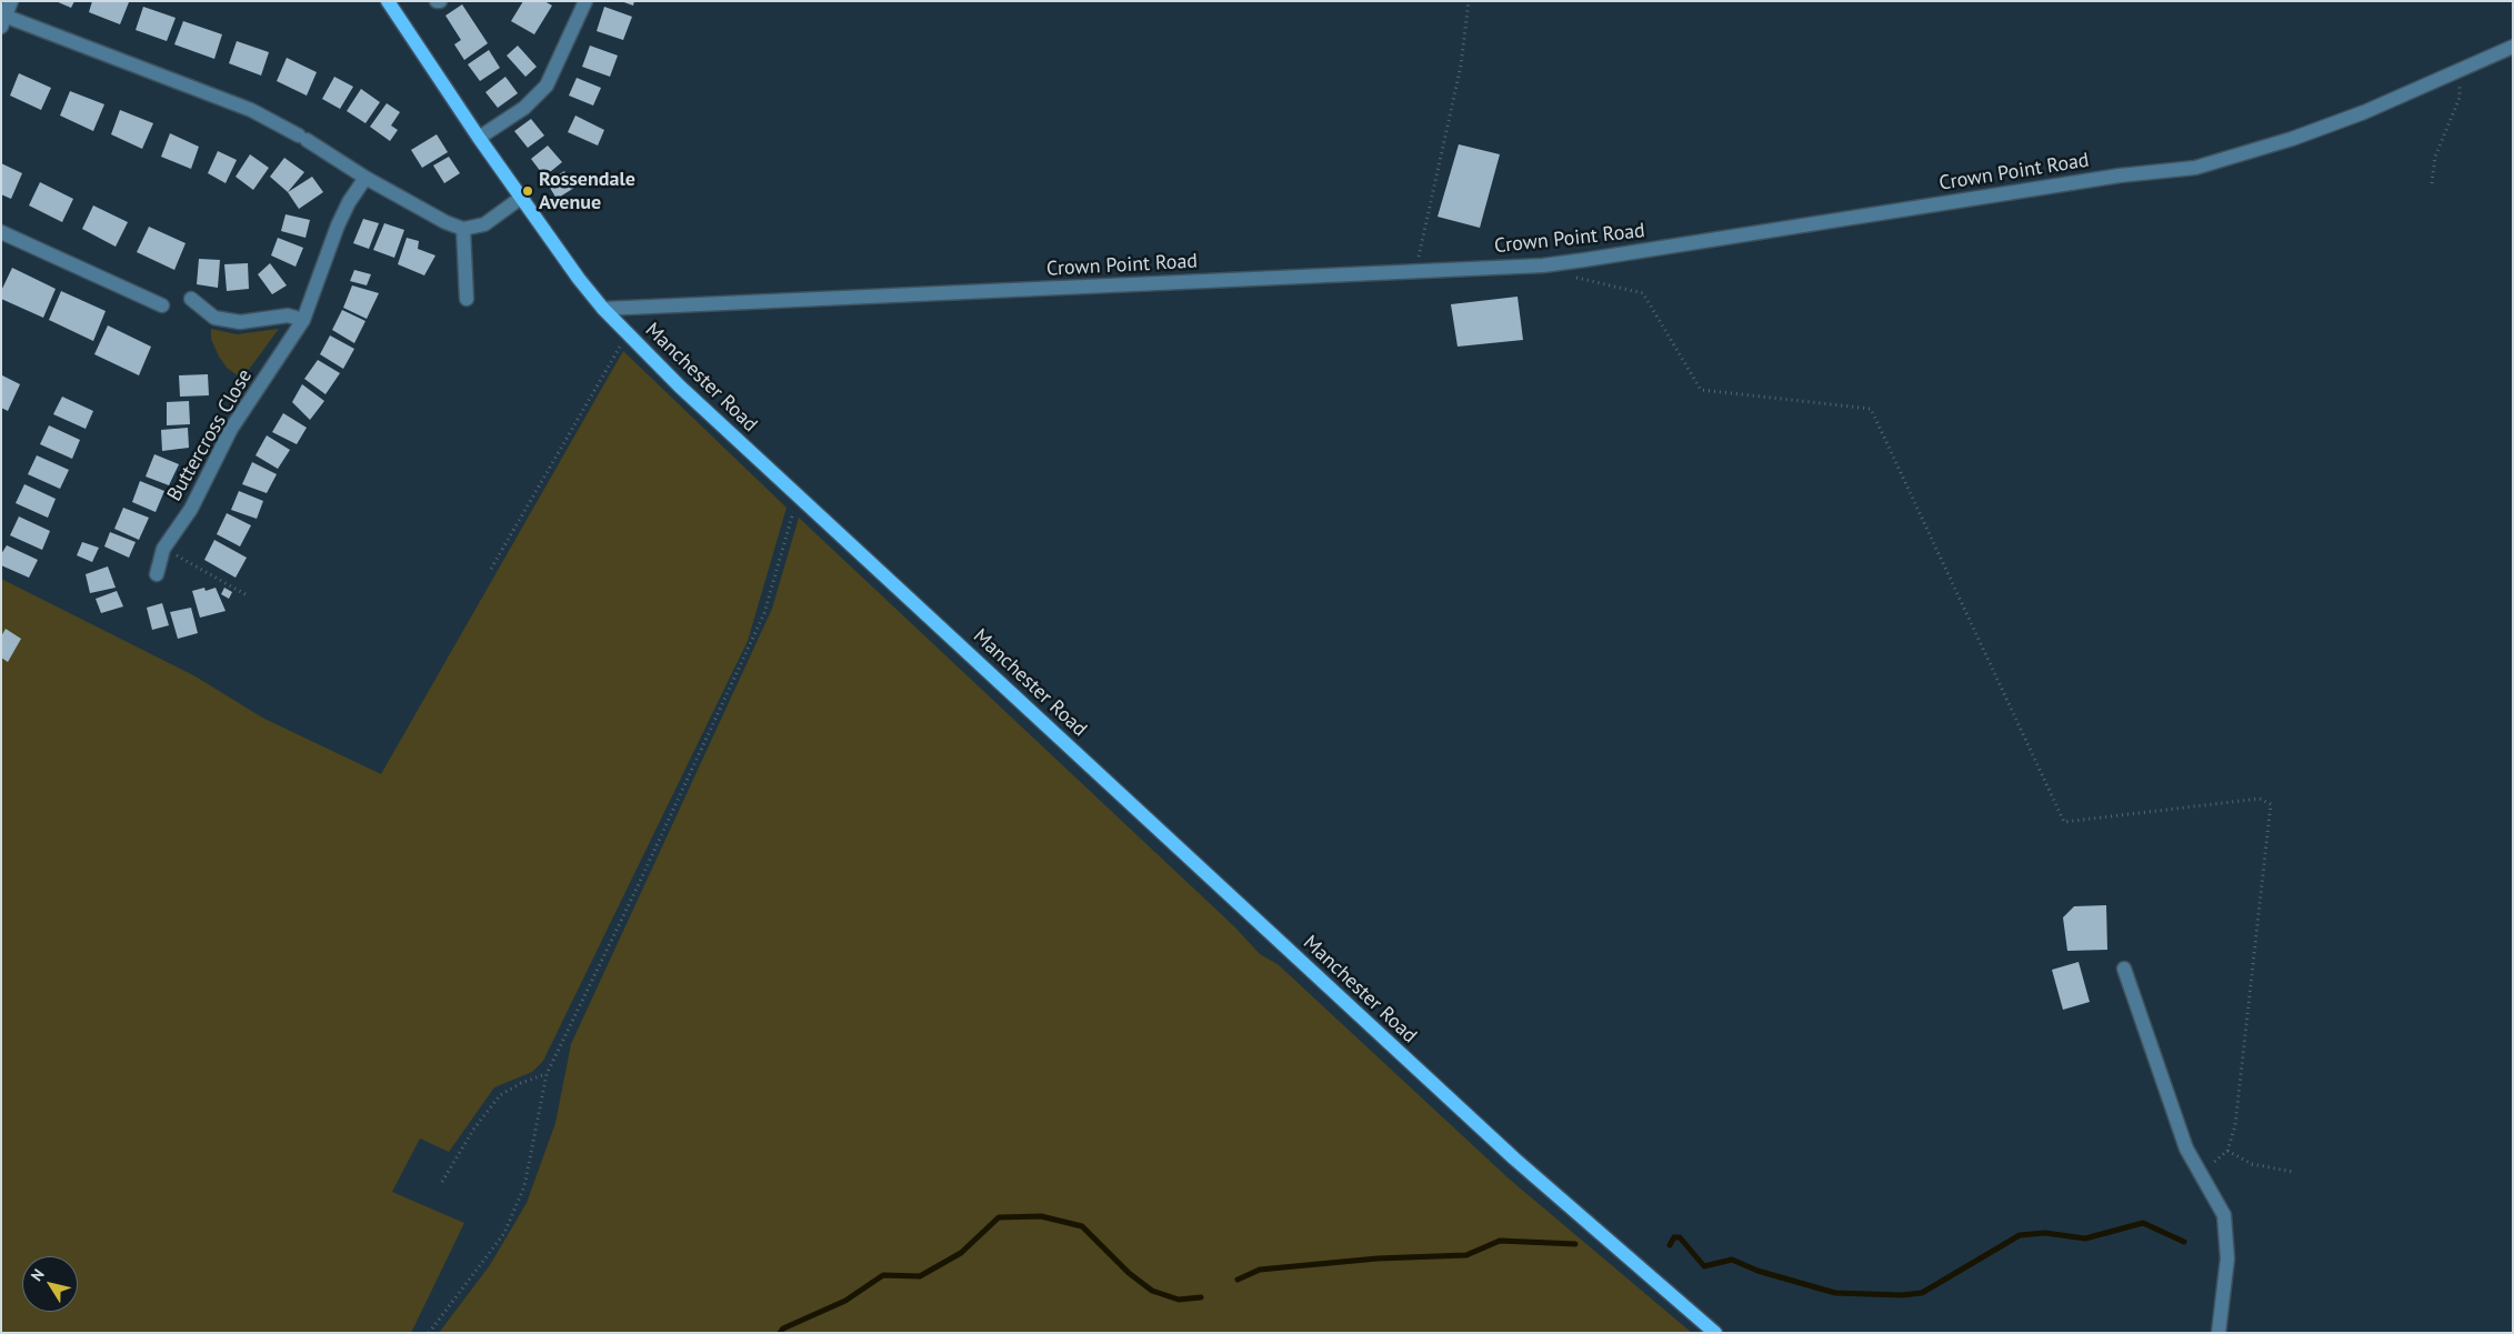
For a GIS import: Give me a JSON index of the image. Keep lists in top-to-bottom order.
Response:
{
  "streets": {
    "main road": ["Manchester Road"],
    "street": ["Crown Point Road", "Buttercross Close"]
  },
  "crossings": [
    ["Crown Point Road", "Manchester Road"]
  ],
  "places": ["Rossendale Avenue"],
  "north": "top left"
}
